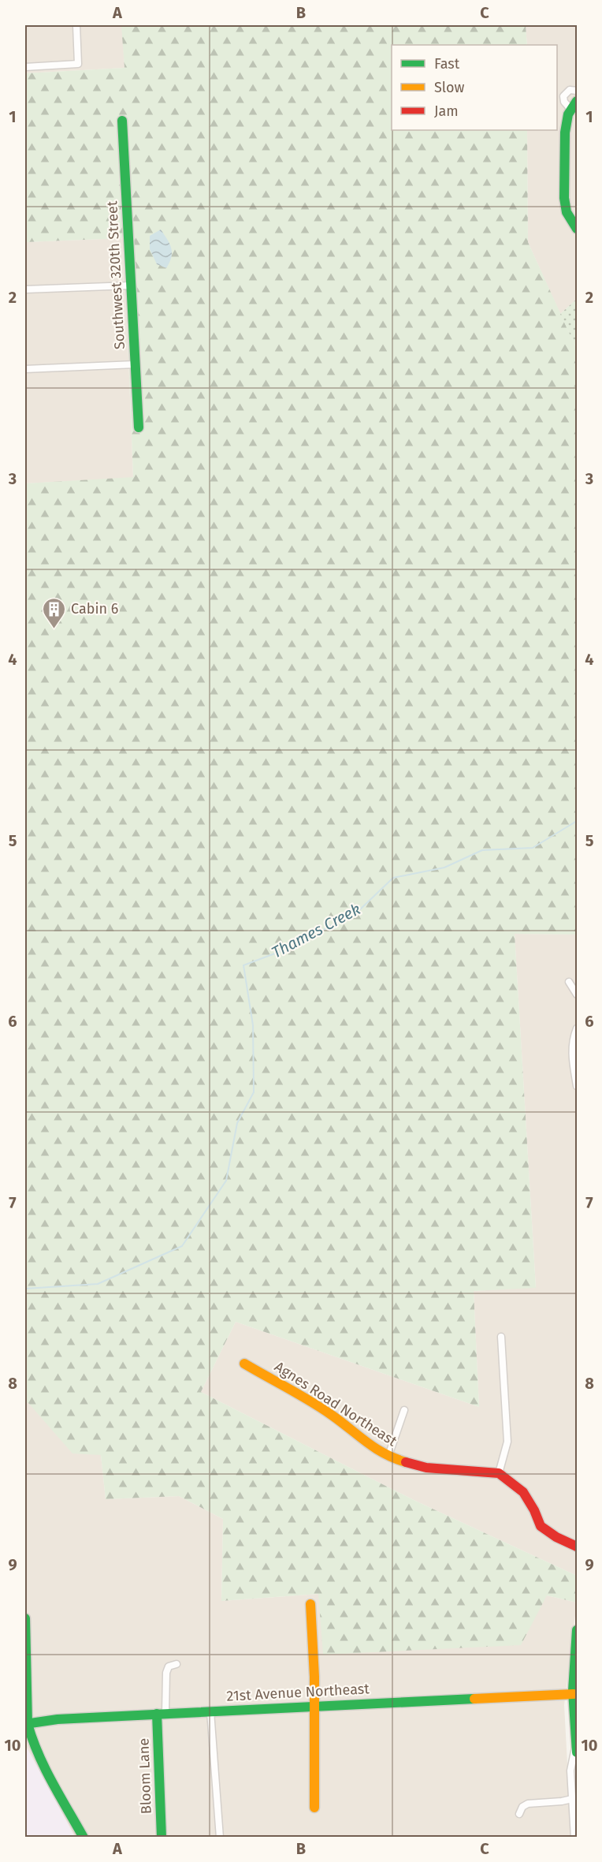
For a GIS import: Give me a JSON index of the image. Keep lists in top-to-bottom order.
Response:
{
  "streets": {
    "street": [
      "Southwest 320th Street",
      "Agnes Road Northeast",
      "21st Avenue Northeast",
      "Bloom Lane"
    ]
  },
  "crossings": [
    ["21st Avenue Northeast", "Bloom Lane"]
  ],
  "water": ["Thames Creek"],
  "places": {
    "building": ["Cabin 6"]
  },
  "legend": ["Fast", "Slow", "Jam"],
  "grid": {
    "columns": ["A", "B", "C"],
    "rows": [
      "1",
      "2",
      "3",
      "4",
      "5",
      "6",
      "7",
      "8",
      "9",
      "10"
    ]
  }
}
